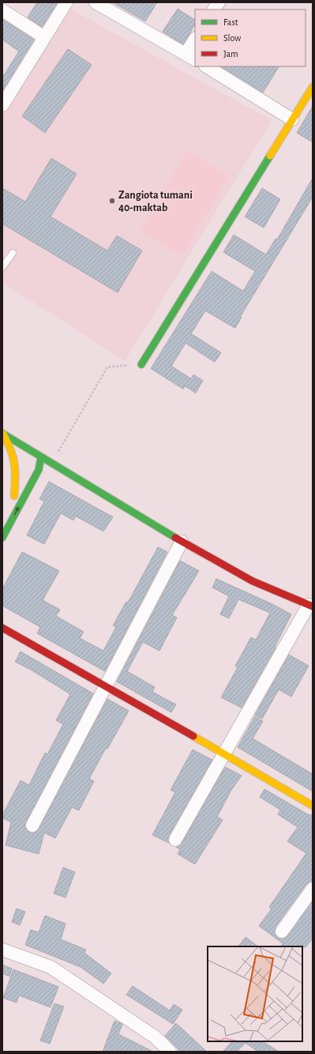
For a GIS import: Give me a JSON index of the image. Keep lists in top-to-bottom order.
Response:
{
  "places": ["Zangiota tumani 40-maktab"],
  "legend": ["Fast", "Slow", "Jam"]
}
